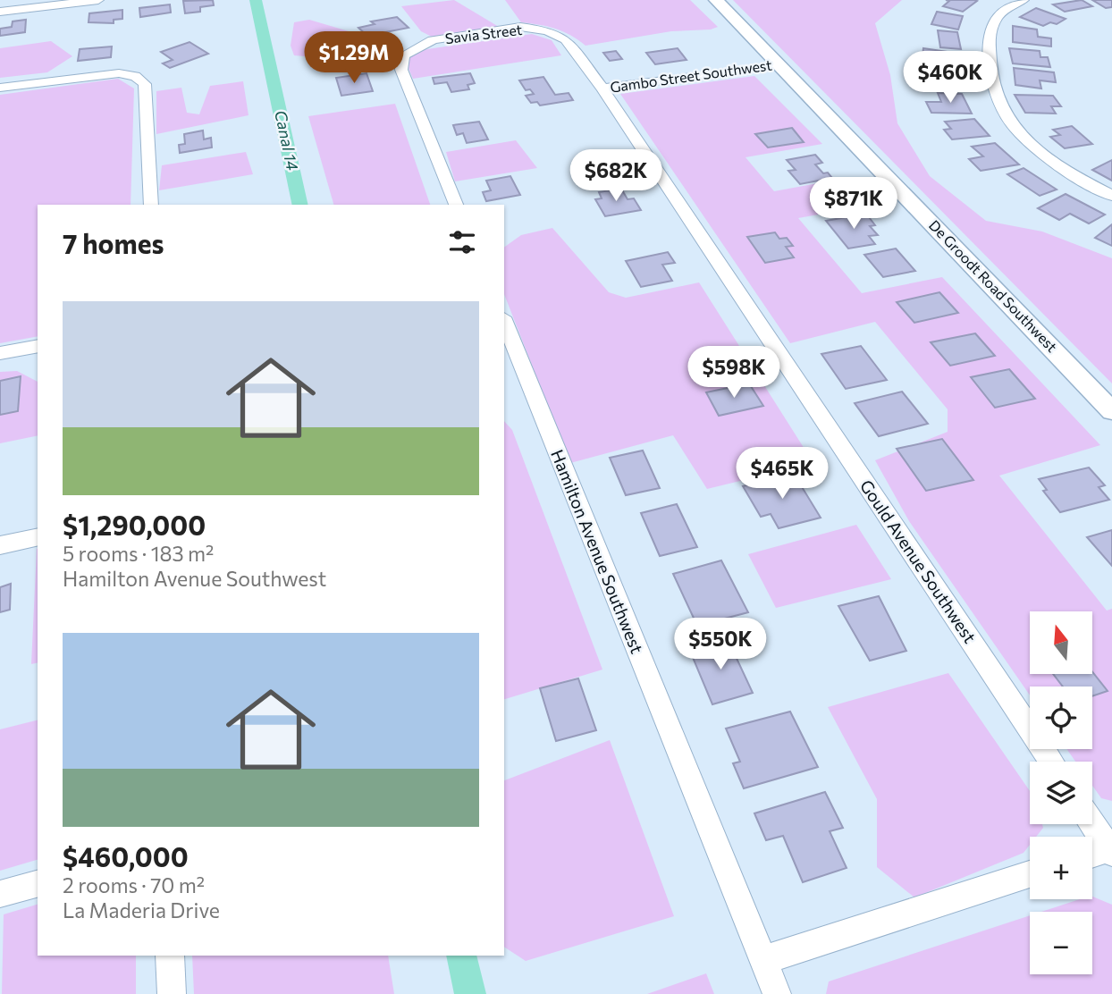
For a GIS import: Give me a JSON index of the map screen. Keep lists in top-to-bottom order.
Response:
{
  "streets": {
    "street": [
      "Savia Street",
      "Gambo Street Southwest",
      "De Groodt Road Southwest",
      "Hamilton Avenue Southwest",
      "Gould Avenue Southwest"
    ]
  },
  "crossings": [
    ["Savia Street", "Gould Avenue Southwest"],
    ["Gambo Street Southwest", "De Groodt Road Southwest"],
    ["Gambo Street Southwest", "Gould Avenue Southwest"]
  ],
  "water": ["Canal 14"],
  "north": "top",
  "page": {
    "price": [
      "$1.29M",
      "$460K",
      "$682K",
      "$871K",
      "$598K",
      "$465K",
      "$550K"
    ],
    "heading": "7 homes",
    "list": [
      {
        "name": "$1,290,000",
        "note": "5 rooms · 183 m² · Hamilton Avenue Southwest"
      },
      {
        "name": "$460,000",
        "note": "2 rooms · 70 m² · La Maderia Drive"
      }
    ],
    "map_buttons": ["+", "−"]
  }
}
